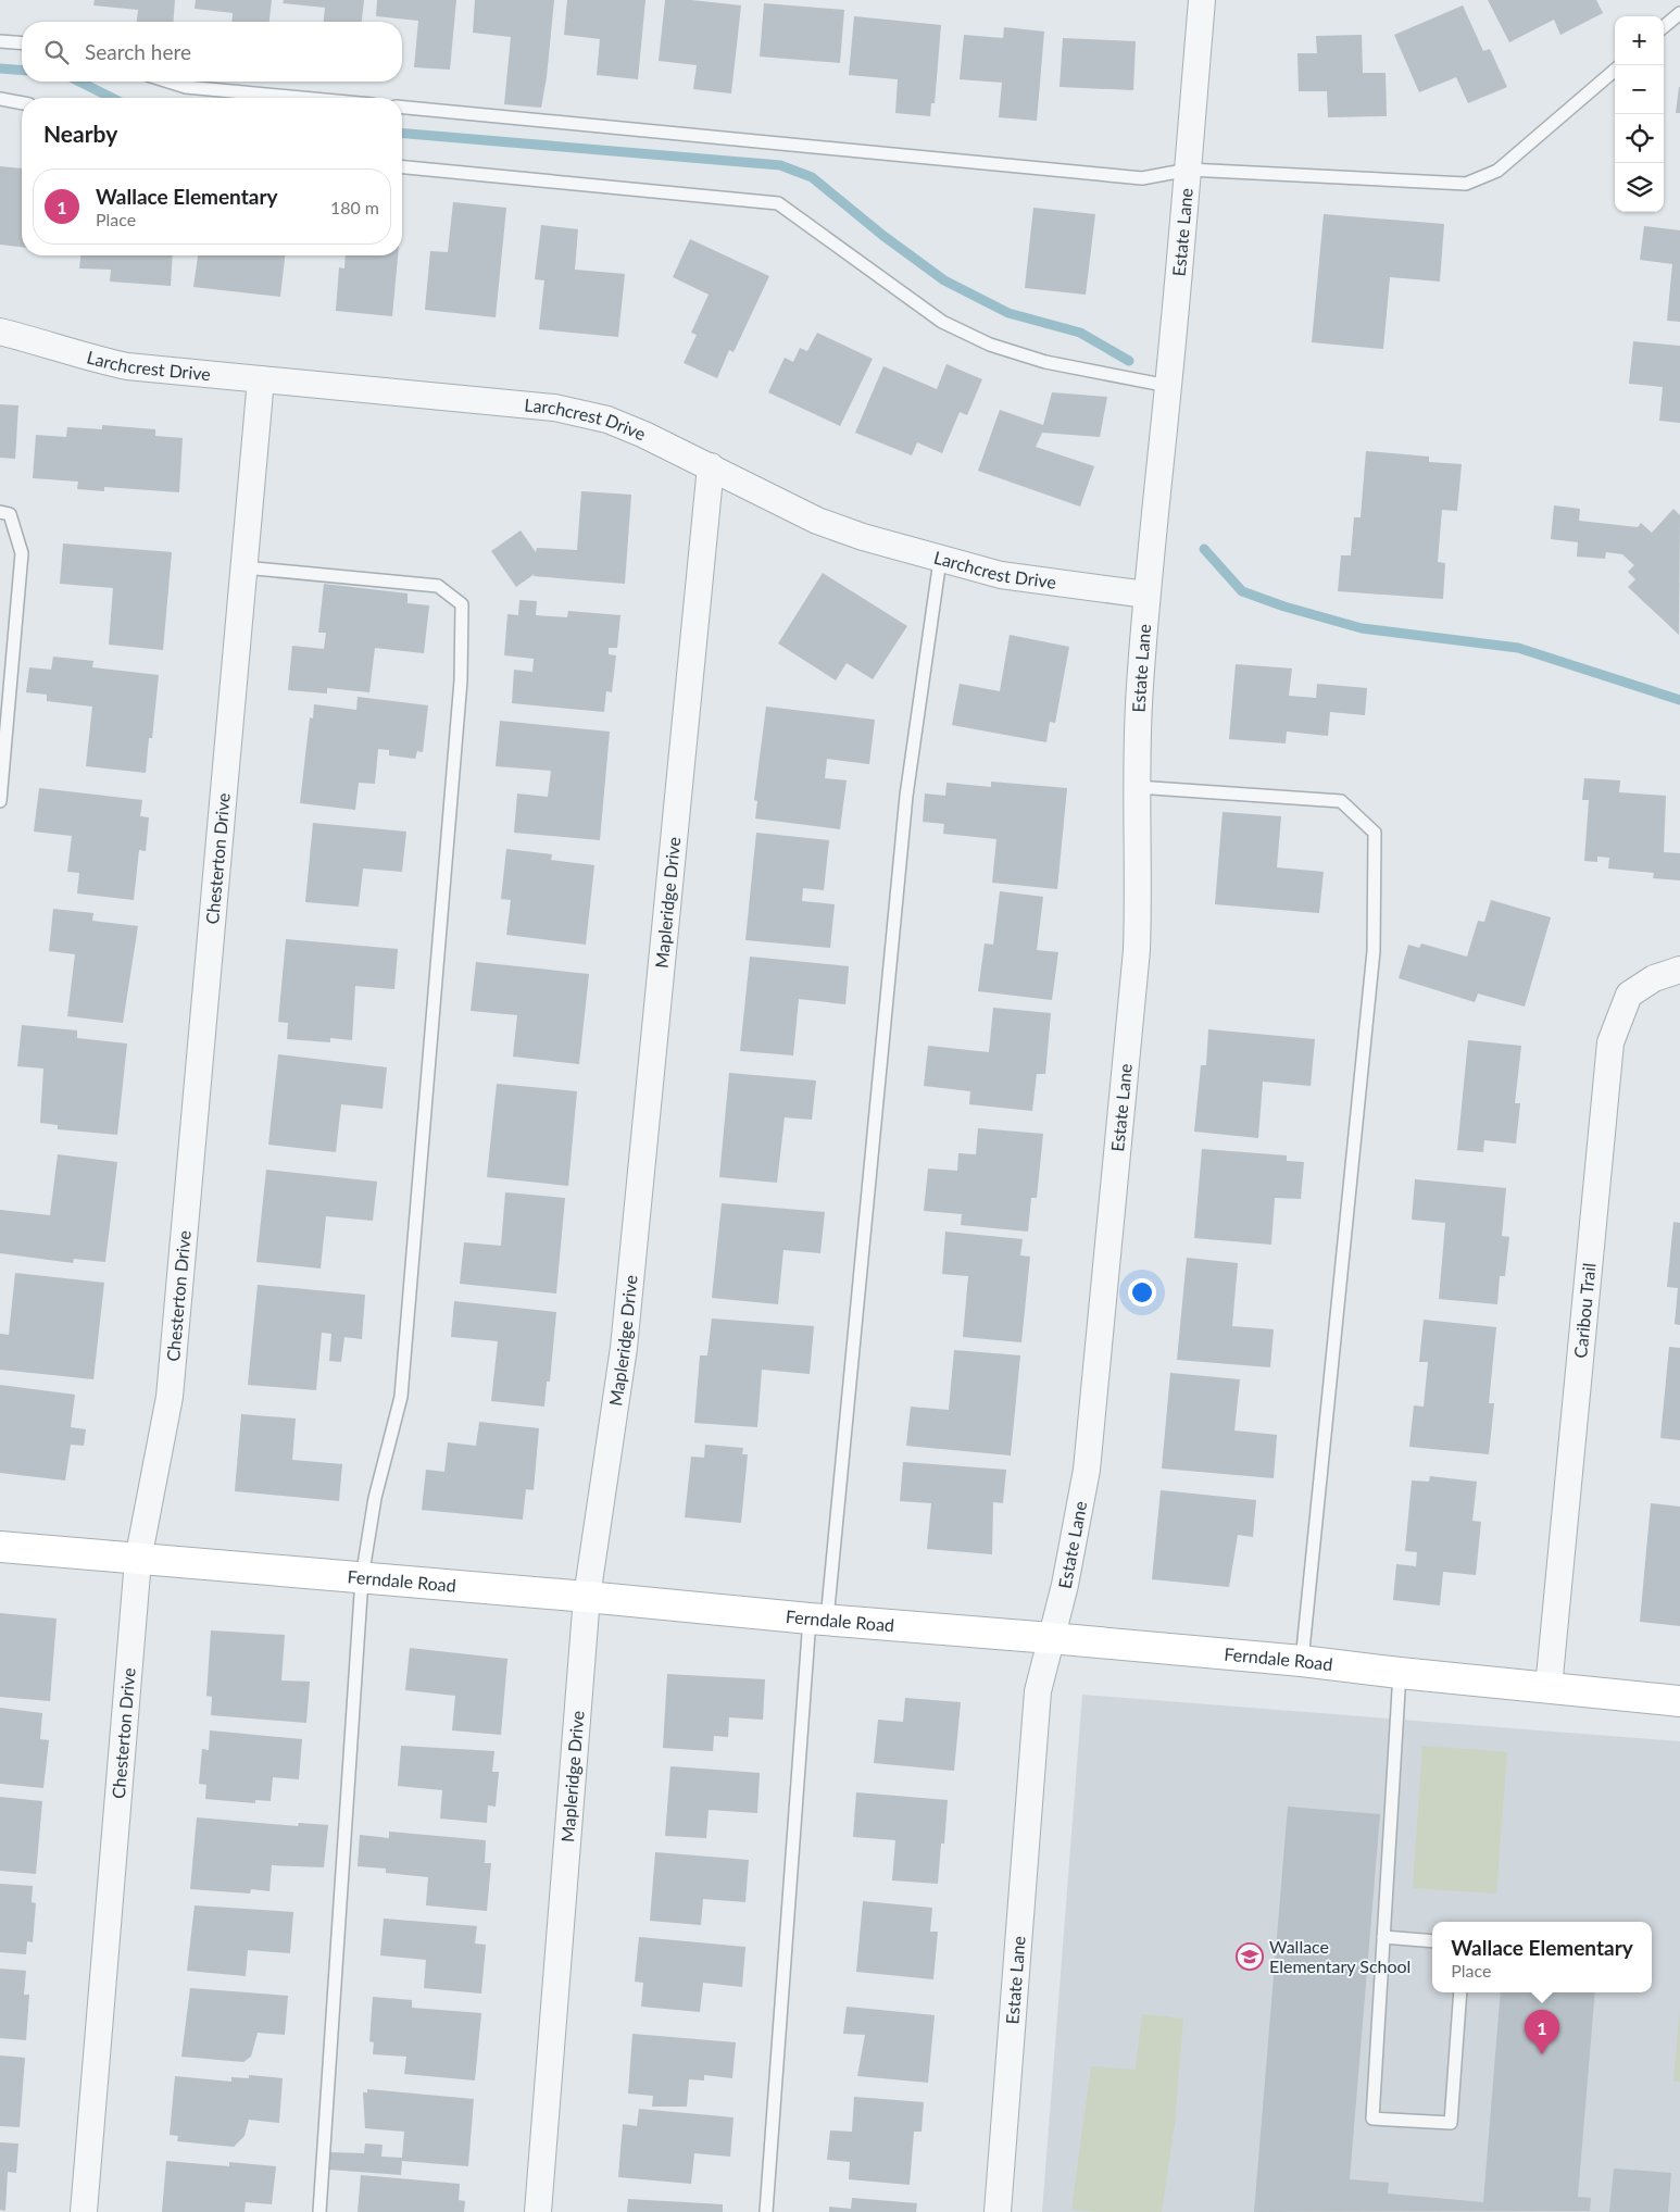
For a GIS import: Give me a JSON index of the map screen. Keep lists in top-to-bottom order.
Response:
{
  "streets": {
    "street": [
      "Estate Lane",
      "Larchcrest Drive",
      "Chesterton Drive",
      "Mapleridge Drive",
      "Caribou Trail",
      "Ferndale Road"
    ]
  },
  "crossings": [
    ["Estate Lane", "Larchcrest Drive"],
    ["Estate Lane", "Ferndale Road"],
    ["Larchcrest Drive", "Chesterton Drive"],
    ["Larchcrest Drive", "Mapleridge Drive"],
    ["Chesterton Drive", "Ferndale Road"],
    ["Mapleridge Drive", "Ferndale Road"],
    ["Caribou Trail", "Ferndale Road"]
  ],
  "places": {
    "school or university": ["Wallace Elementary School"]
  },
  "page": {
    "map_buttons": ["+", "−"],
    "search": "Search here",
    "heading": "Nearby",
    "list": [
      {
        "mark": "1",
        "name": "Wallace Elementary",
        "note": "Place",
        "value": "180 m"
      }
    ],
    "popup": ["Wallace Elementary", "Place"],
    "pins": "1"
  }
}
